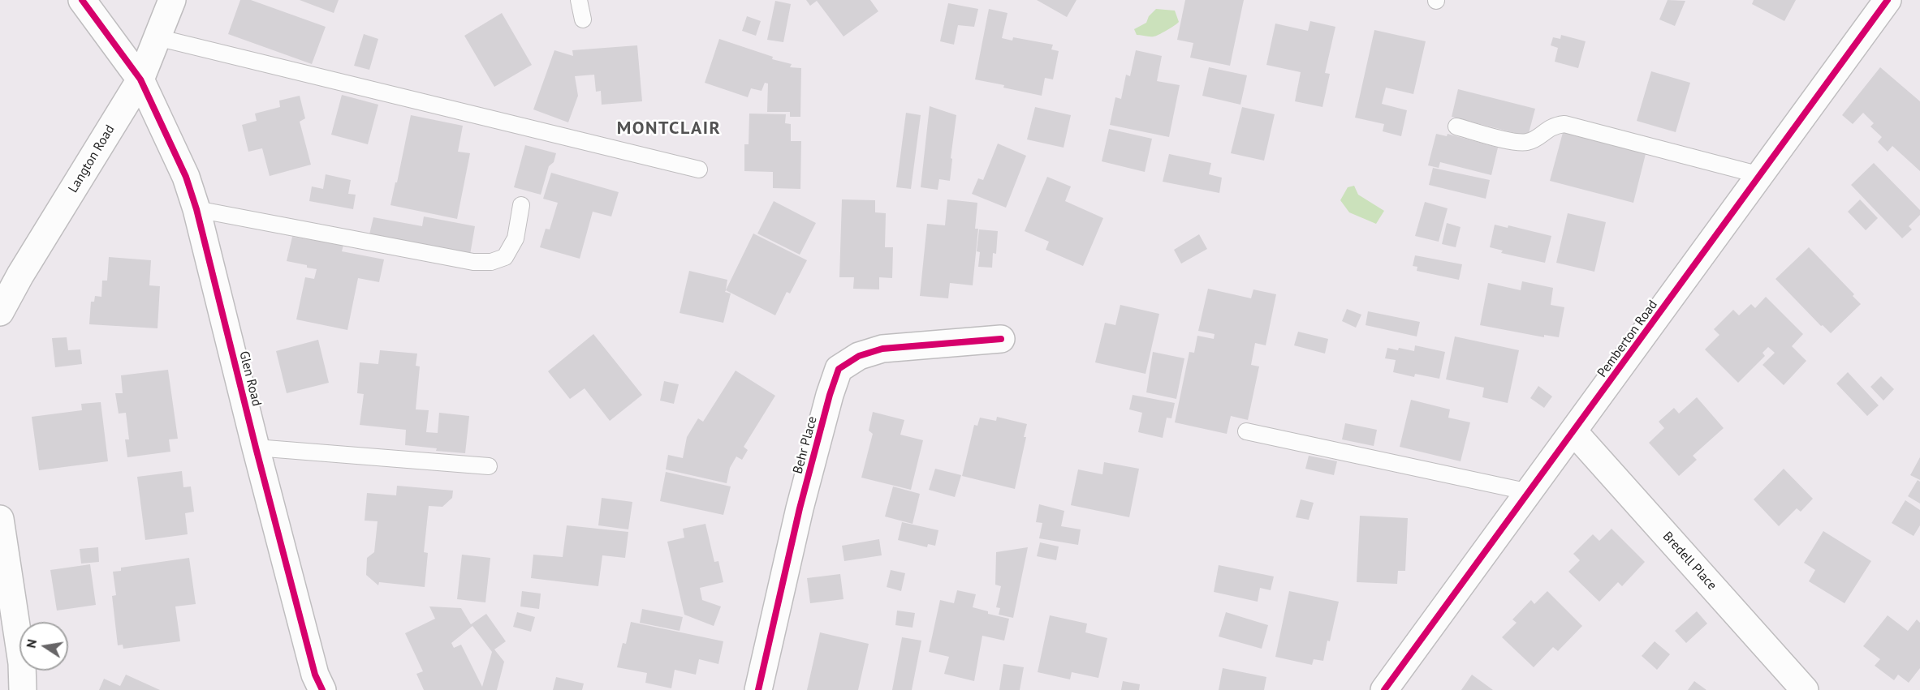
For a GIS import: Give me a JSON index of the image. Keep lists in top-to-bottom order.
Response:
{
  "streets": {
    "street": [
      "Langton Road",
      "Pemberton Road",
      "Glen Road",
      "Behr Place",
      "Bredell Place"
    ]
  },
  "crossings": [
    ["Langton Road", "Glen Road"],
    ["Pemberton Road", "Bredell Place"]
  ],
  "districts": ["MONTCLAIR"],
  "north": "left"
}
